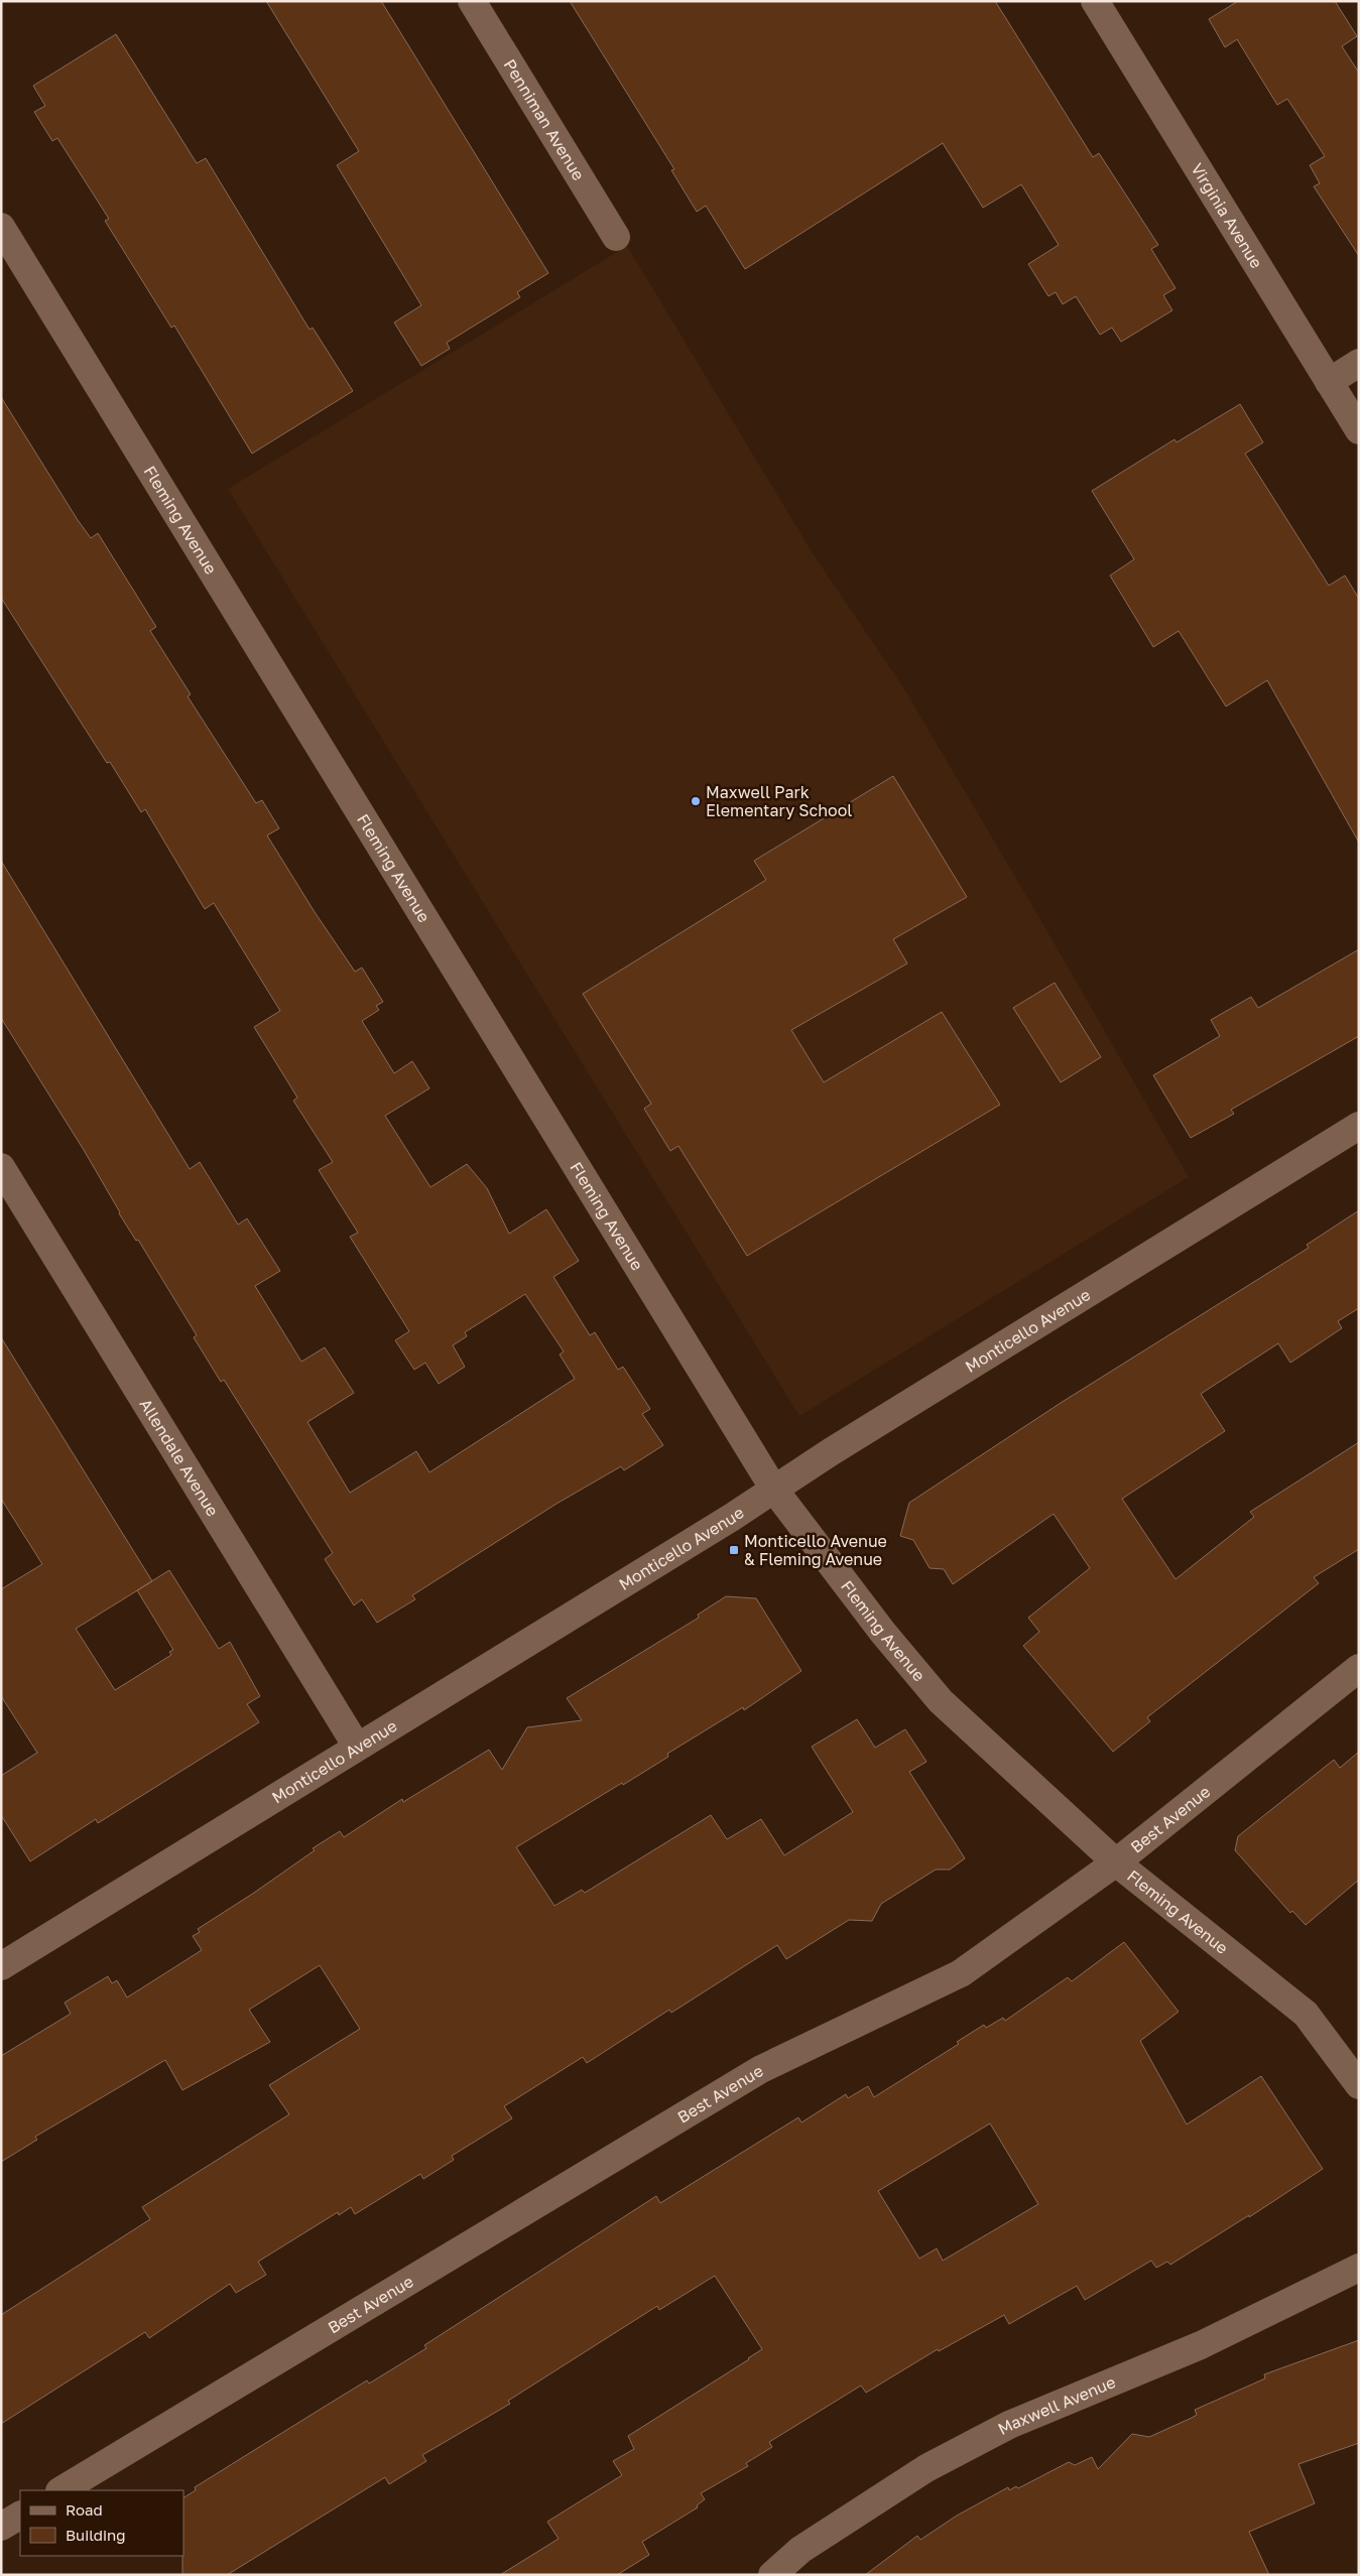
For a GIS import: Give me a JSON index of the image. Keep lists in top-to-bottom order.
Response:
{
  "streets": {
    "street": [
      "Penniman Avenue",
      "Virginia Avenue",
      "Fleming Avenue",
      "Monticello Avenue",
      "Allendale Avenue",
      "Best Avenue",
      "Maxwell Avenue"
    ]
  },
  "crossings": [
    ["Fleming Avenue", "Monticello Avenue"],
    ["Fleming Avenue", "Best Avenue"],
    ["Monticello Avenue", "Allendale Avenue"]
  ],
  "places": {
    "other": ["Maxwell Park Elementary School"],
    "transit": ["Monticello Avenue & Fleming Avenue"]
  },
  "legend": ["Road", "Building"]
}
